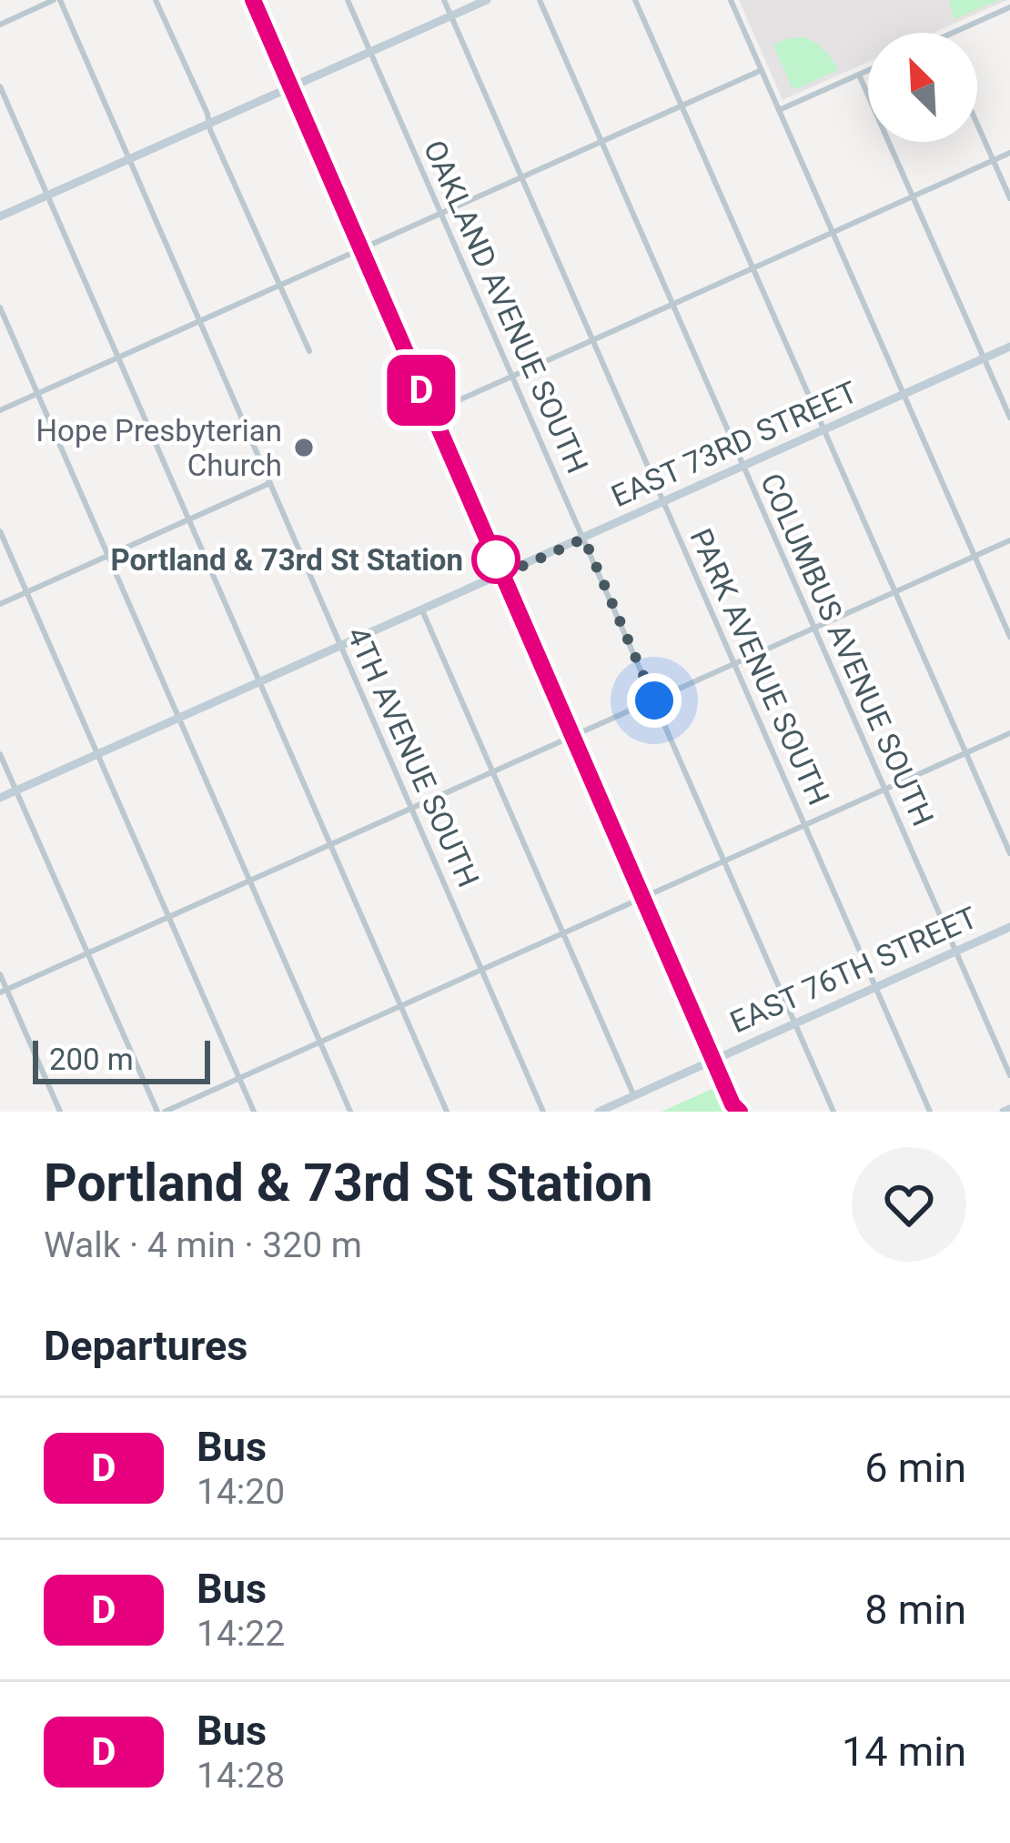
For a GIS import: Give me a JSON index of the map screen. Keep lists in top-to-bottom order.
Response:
{
  "streets": {
    "street": [
      "OAKLAND AVENUE SOUTH",
      "EAST 73RD STREET",
      "COLUMBUS AVENUE SOUTH",
      "PARK AVENUE SOUTH",
      "4TH AVENUE SOUTH",
      "EAST 76TH STREET"
    ]
  },
  "crossings": [
    ["OAKLAND AVENUE SOUTH", "EAST 73RD STREET"],
    ["OAKLAND AVENUE SOUTH", "EAST 76TH STREET"],
    ["EAST 73RD STREET", "COLUMBUS AVENUE SOUTH"],
    ["EAST 73RD STREET", "PARK AVENUE SOUTH"],
    ["EAST 73RD STREET", "4TH AVENUE SOUTH"],
    ["COLUMBUS AVENUE SOUTH", "EAST 76TH STREET"],
    ["PARK AVENUE SOUTH", "EAST 76TH STREET"]
  ],
  "places": ["Hope Presbyterian Church", "Portland & 73rd St Station"],
  "lines": ["bus line D"],
  "scale_bar": "200 m",
  "north": "top left",
  "page": {
    "on_map": "D",
    "scale": "200 m",
    "heading": [
      ["Portland & 73rd St Station", "Walk · 4 min · 320 m"],
      "Departures"
    ],
    "list": [
      {
        "mark": "D",
        "name": "Bus",
        "note": "14:20",
        "value": "6 min"
      },
      {
        "mark": "D",
        "name": "Bus",
        "note": "14:22",
        "value": "8 min"
      },
      {
        "mark": "D",
        "name": "Bus",
        "note": "14:28",
        "value": "14 min"
      }
    ]
  }
}
